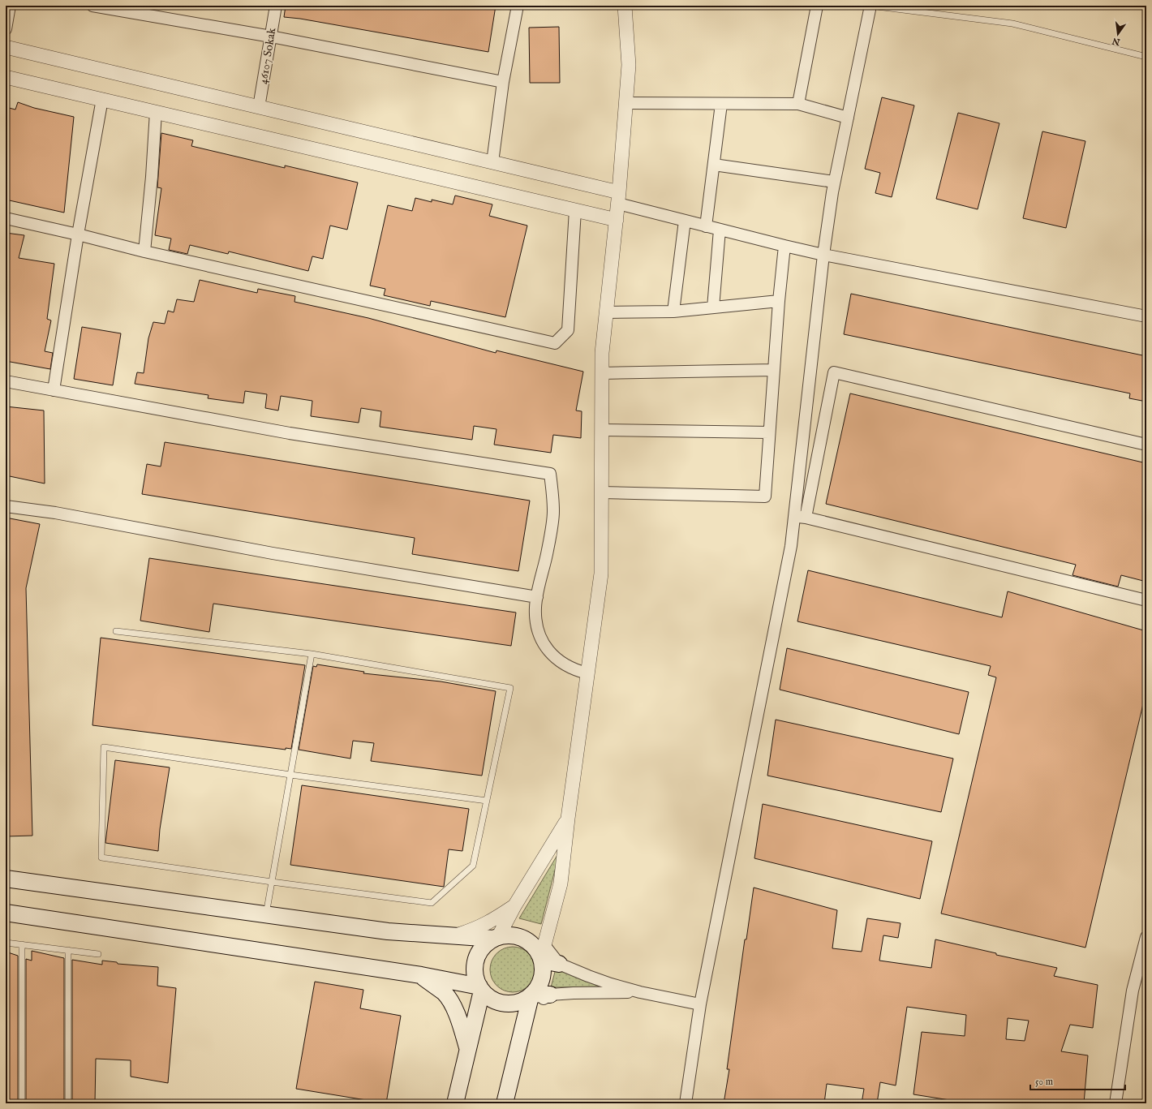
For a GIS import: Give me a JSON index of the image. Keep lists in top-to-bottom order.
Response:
{
  "streets": {
    "street": ["46107 Sokak"]
  },
  "scale_bar": "50 m",
  "north": "bottom"
}
